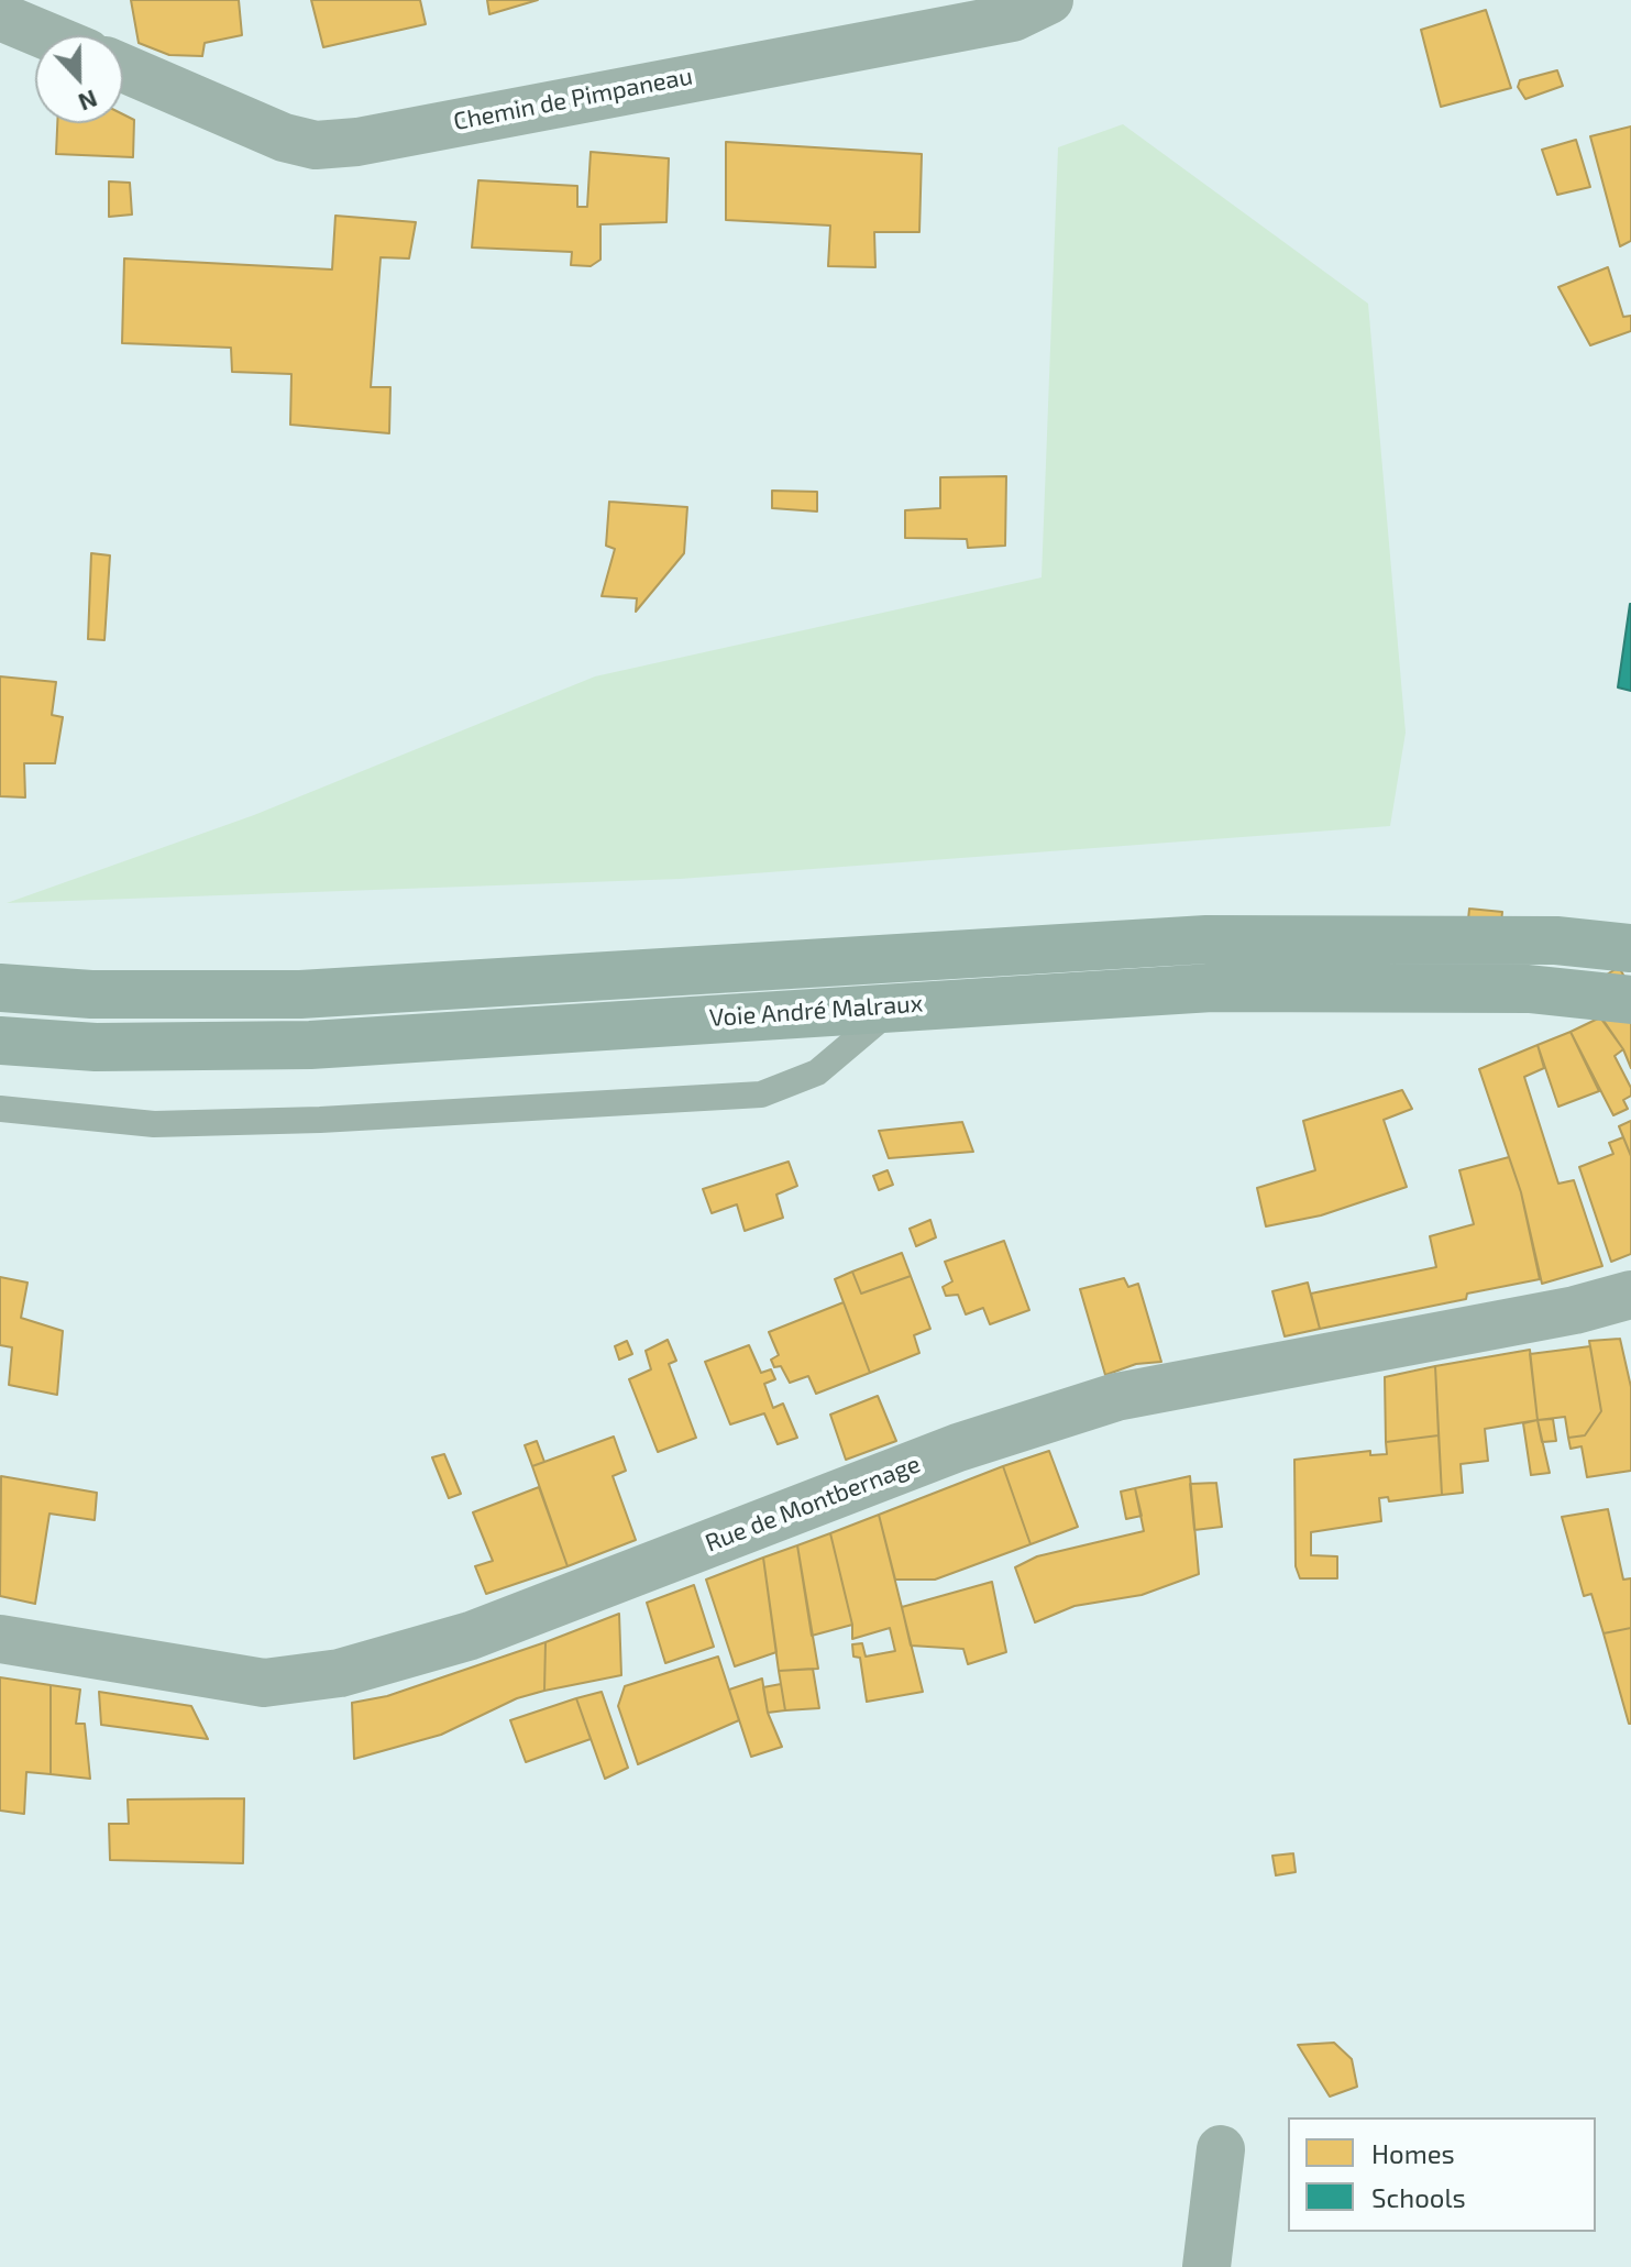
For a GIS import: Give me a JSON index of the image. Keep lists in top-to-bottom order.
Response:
{
  "streets": {
    "main road": ["Voie André Malraux"],
    "street": ["Chemin de Pimpaneau", "Rue de Montbernage"]
  },
  "legend": ["Homes", "Schools"],
  "north": "bottom"
}
